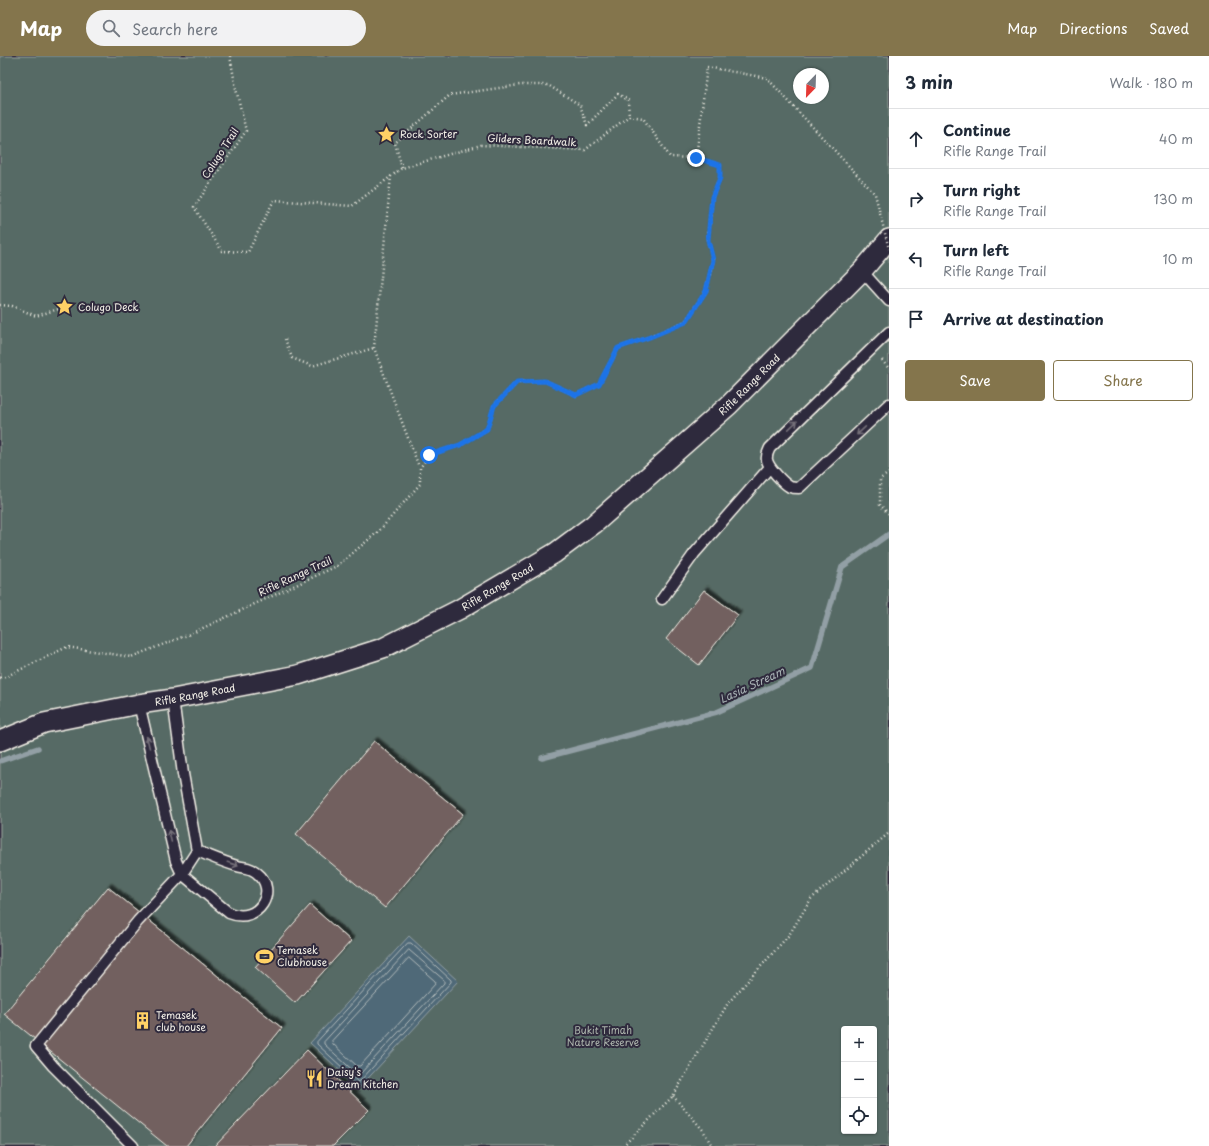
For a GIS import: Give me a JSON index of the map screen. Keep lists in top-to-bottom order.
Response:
{
  "streets": {
    "street": ["Rifle Range Road"],
    "path": ["Gliders Boardwalk", "Colugo Trail", "Rifle Range Trail"]
  },
  "crossings": [
    ["Gliders Boardwalk", "Colugo Trail"]
  ],
  "water": ["Lasia Stream"],
  "parks": ["Bukit Timah Nature Reserve"],
  "places": {
    "place": ["Rock Sorter", "Colugo Deck"],
    "sports": ["Temasek Clubhouse"],
    "building": ["Temasek club house"],
    "restaurant": ["Daisy's Dream Kitchen"]
  },
  "north": "bottom left",
  "page": {
    "header": "Map",
    "search": "Search here",
    "nav": ["Map", "Directions", "Saved"],
    "heading": ["3 min", "Walk · 180 m"],
    "list": [
      ["Continue", "Rifle Range Trail", "40 m"],
      ["Turn right", "Rifle Range Trail", "130 m"],
      ["Turn left", "Rifle Range Trail", "10 m"],
      "Arrive at destination"
    ],
    "buttons": ["Save", "Share"],
    "map_buttons": ["+", "−"]
  }
}
